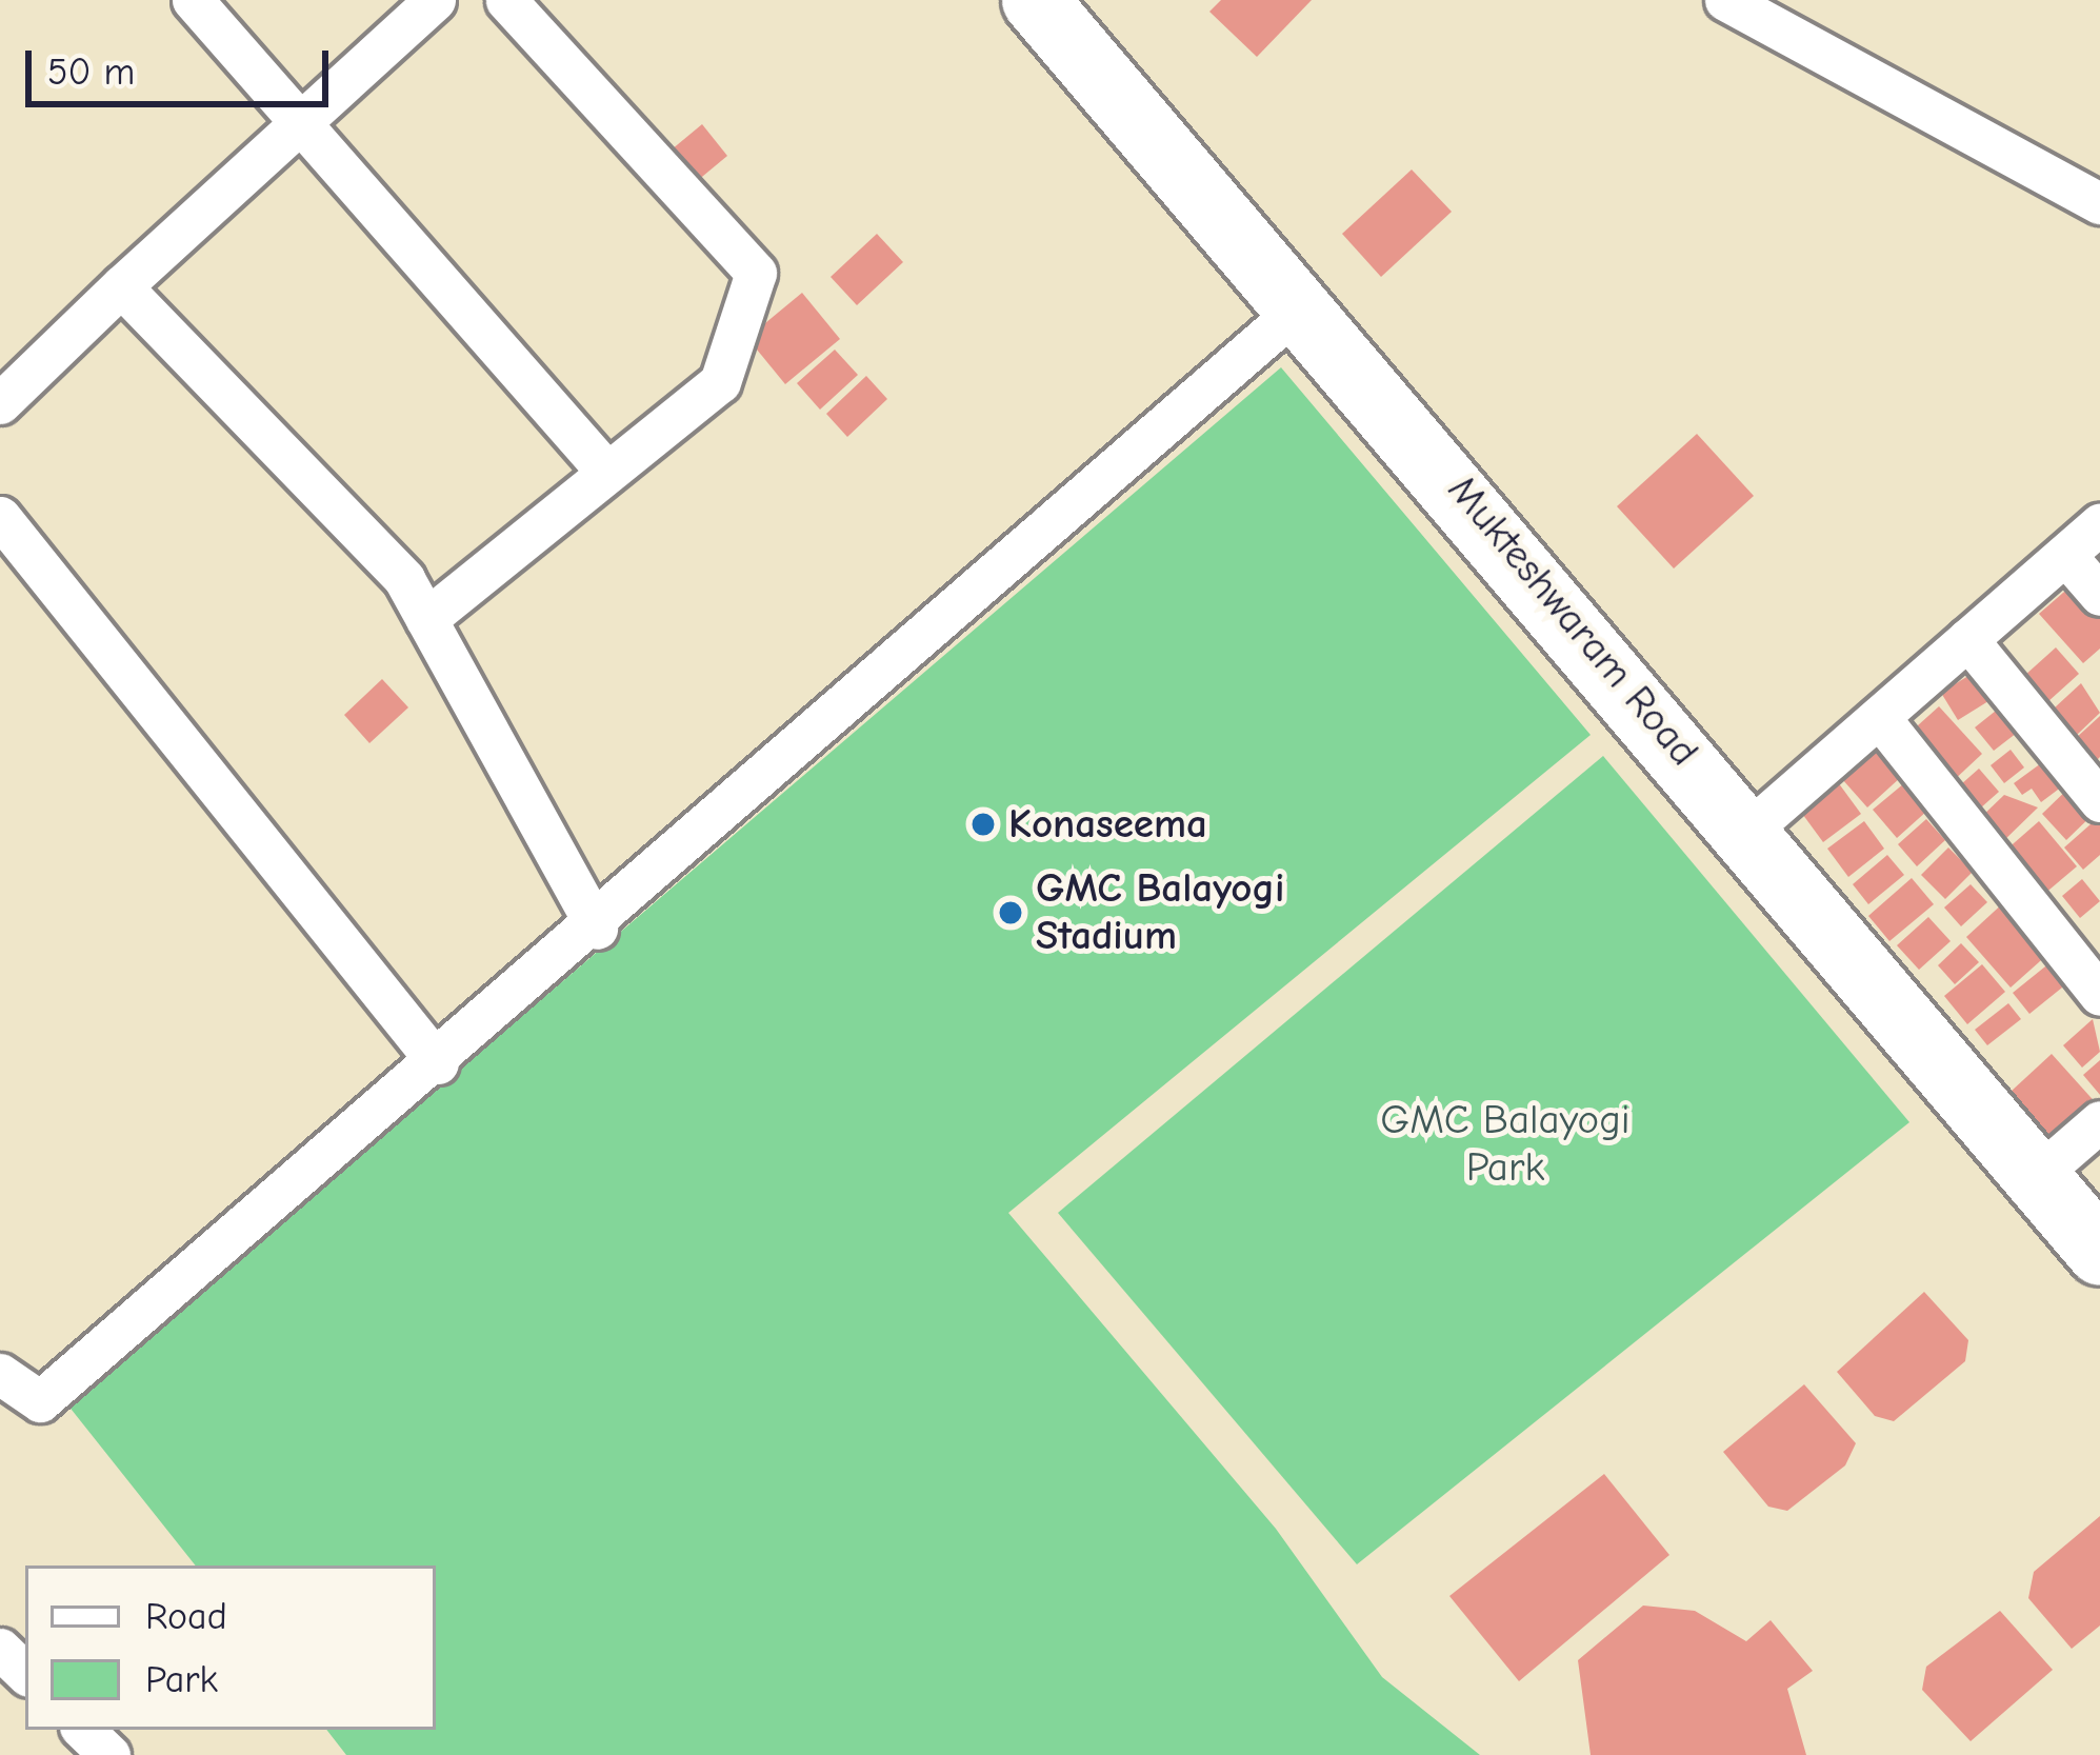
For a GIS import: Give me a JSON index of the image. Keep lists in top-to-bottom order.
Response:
{
  "streets": {
    "main road": ["Mukteshwaram Road"]
  },
  "parks": ["GMC Balayogi Park"],
  "places": ["Konaseema", "GMC Balayogi Stadium"],
  "legend": ["Road", "Park"],
  "scale_bar": "50 m"
}
